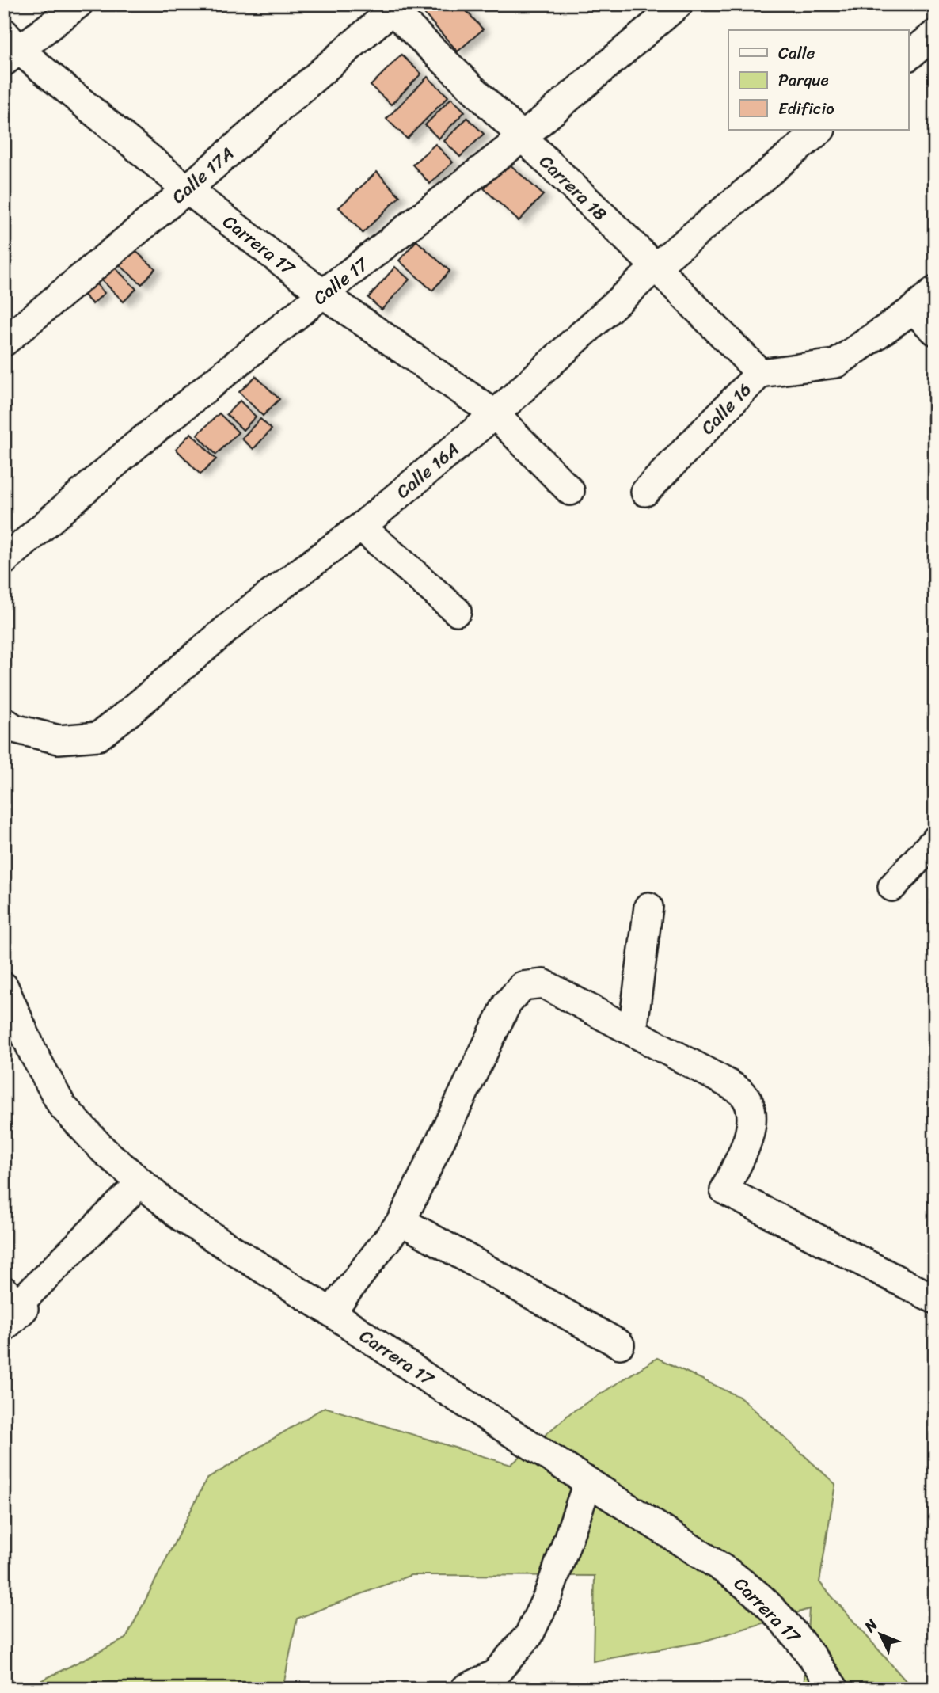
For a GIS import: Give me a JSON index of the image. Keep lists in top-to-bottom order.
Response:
{
  "streets": {
    "street": [
      "Calle 17A",
      "Carrera 18",
      "Carrera 17",
      "Calle 17",
      "Calle 16",
      "Calle 16A"
    ]
  },
  "crossings": [
    ["Calle 17A", "Carrera 18"],
    ["Calle 17A", "Carrera 17"],
    ["Carrera 18", "Calle 17"],
    ["Carrera 18", "Calle 16"],
    ["Carrera 18", "Calle 16A"],
    ["Carrera 17", "Calle 17"],
    ["Carrera 17", "Calle 16A"]
  ],
  "legend": ["Calle", "Parque", "Edificio"],
  "north": "top left"
}
